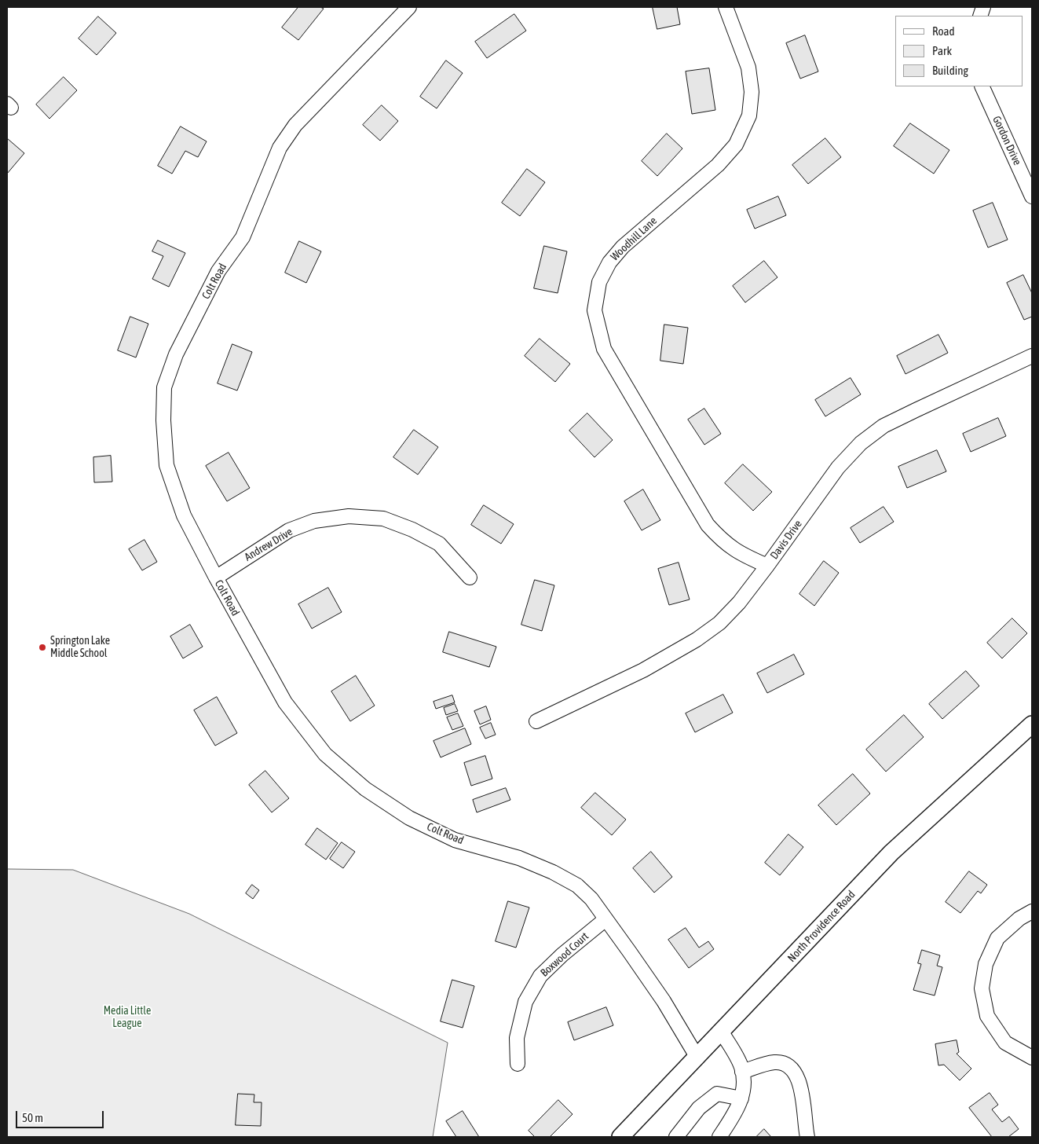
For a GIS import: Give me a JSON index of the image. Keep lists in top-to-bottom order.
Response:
{
  "streets": {
    "main road": ["North Providence Road"],
    "street": [
      "Gordon Drive",
      "Woodhill Lane",
      "Colt Road",
      "Davis Drive",
      "Andrew Drive",
      "Boxwood Court"
    ]
  },
  "crossings": [
    ["Woodhill Lane", "Davis Drive"],
    ["Colt Road", "Andrew Drive"],
    ["Colt Road", "North Providence Road"],
    ["Colt Road", "Boxwood Court"]
  ],
  "parks": ["Media Little League"],
  "places": ["Springton Lake Middle School"],
  "legend": ["Road", "Park", "Building"],
  "scale_bar": "50 m"
}
